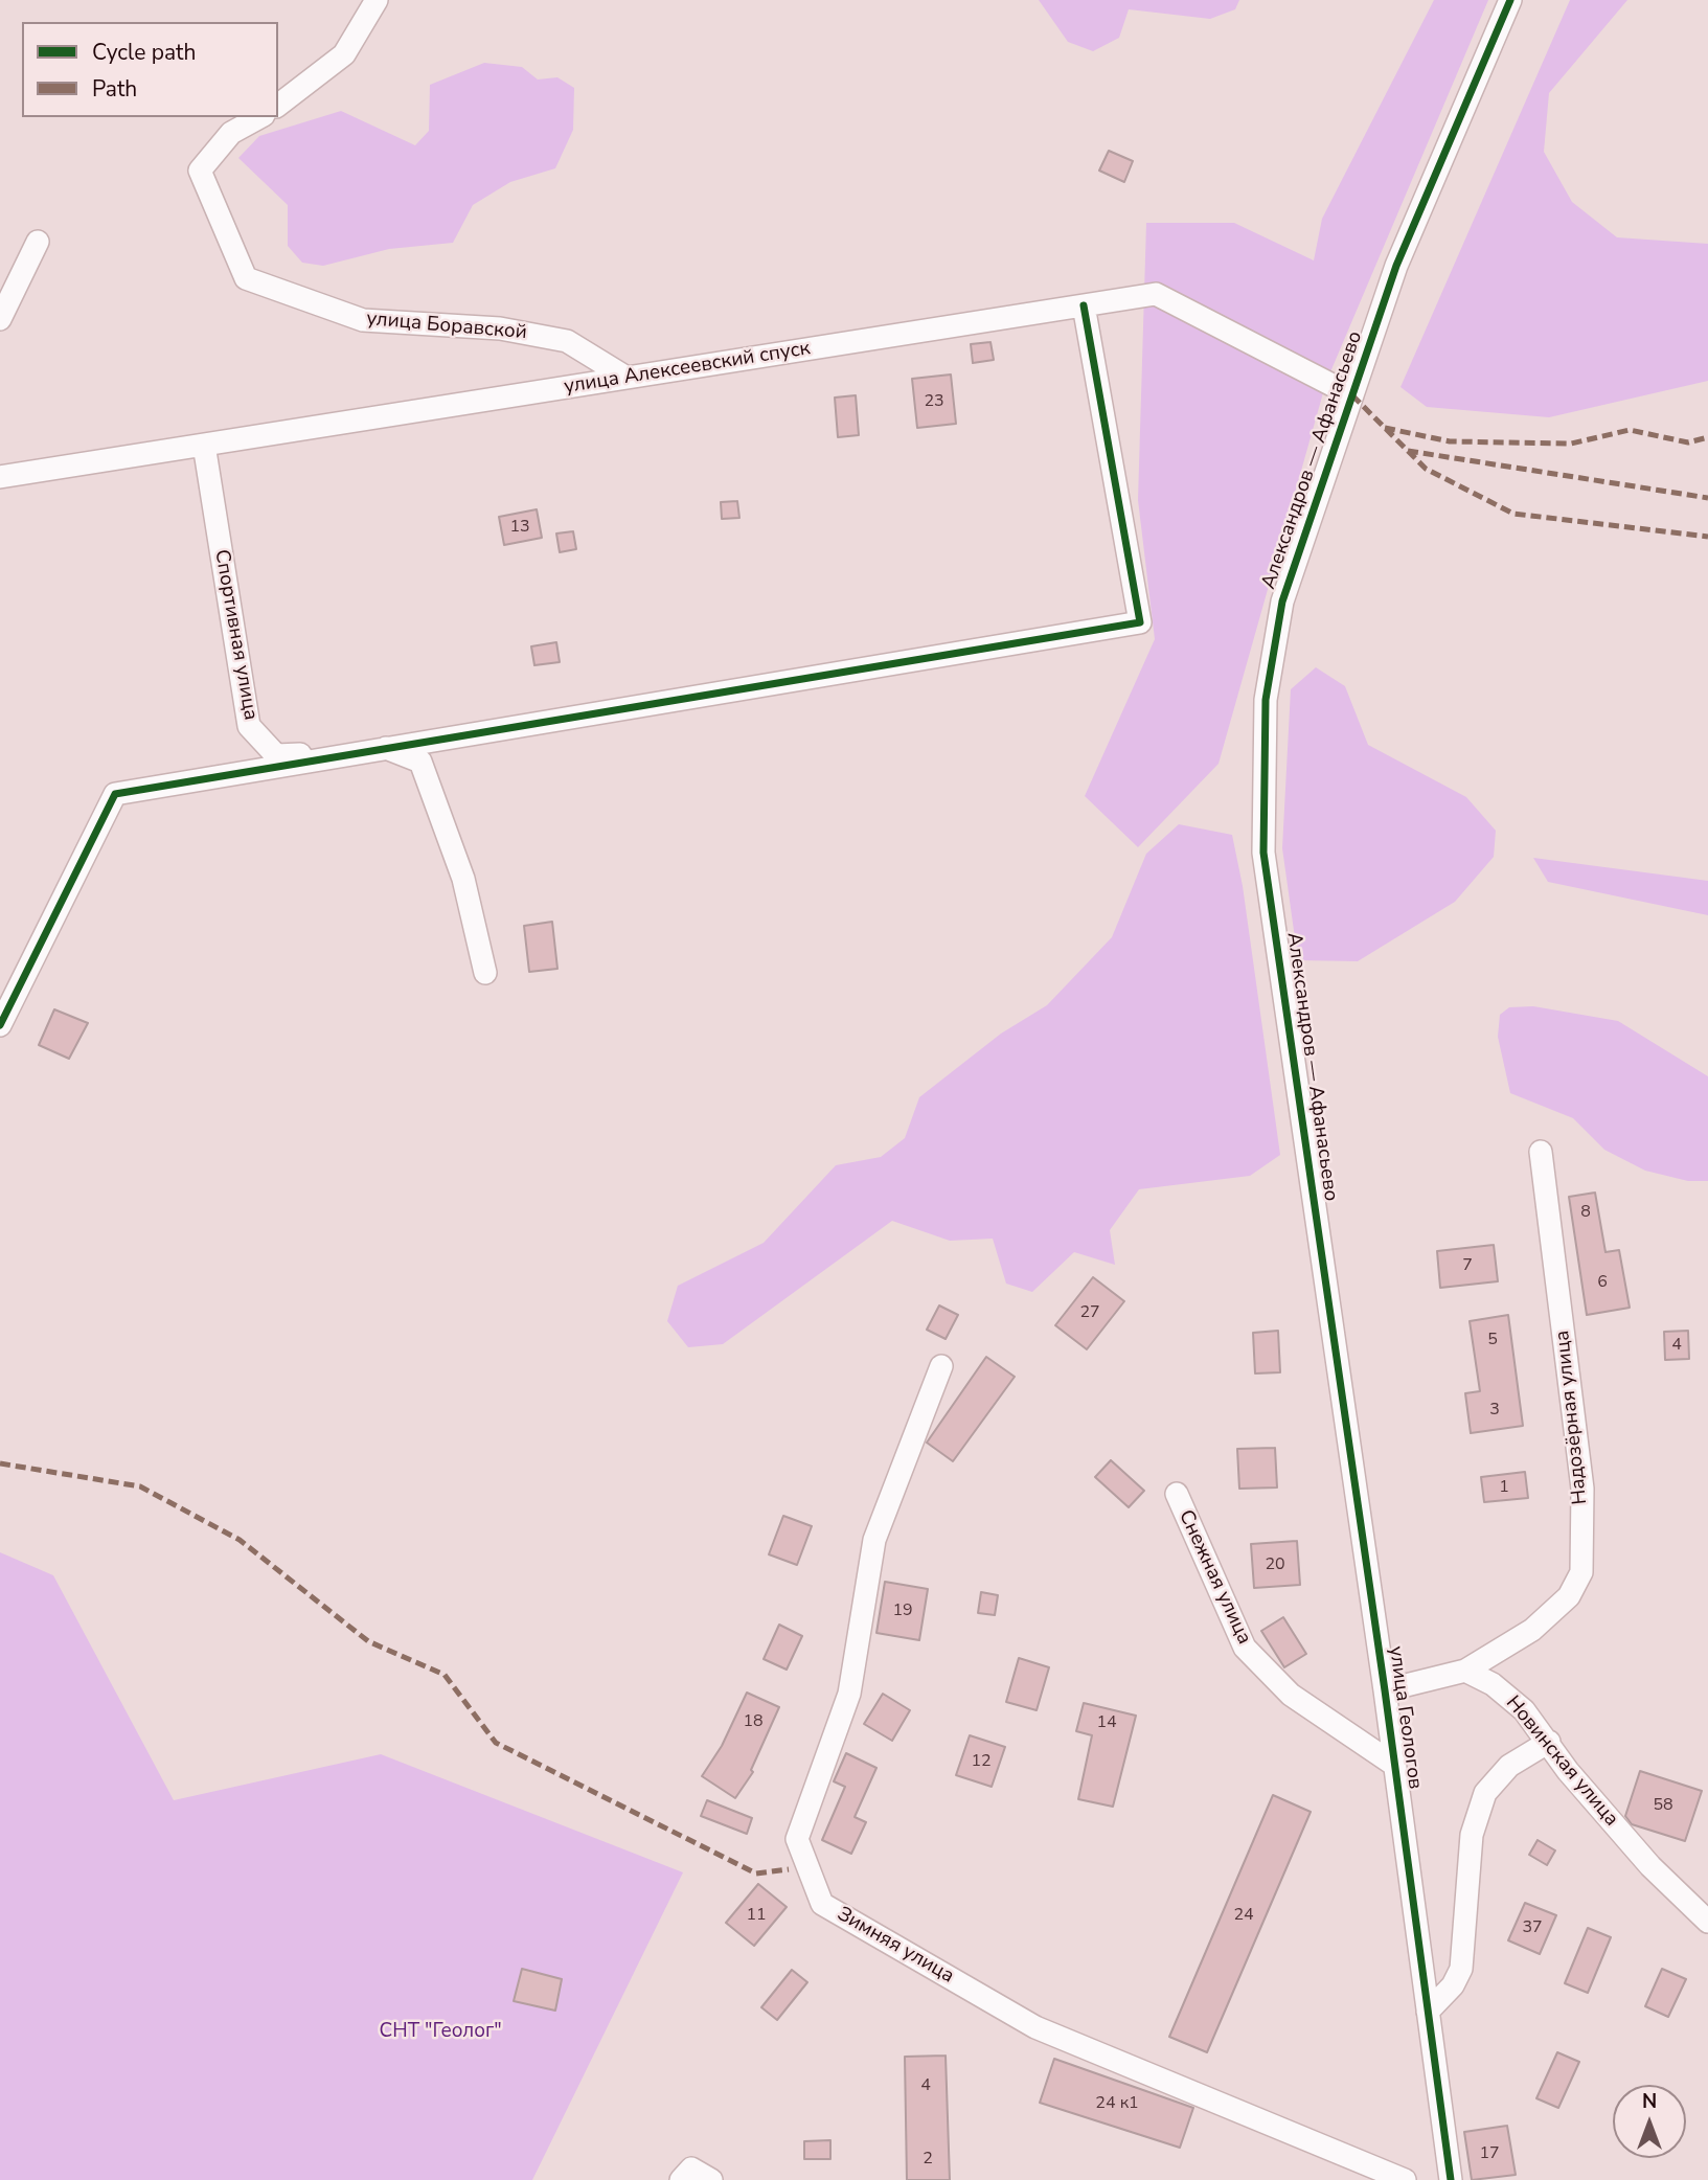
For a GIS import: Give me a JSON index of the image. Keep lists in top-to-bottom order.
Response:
{
  "streets": {
    "street": [
      "улица Боравской",
      "улица Алексеевский спуск",
      "Александров — Афанасьево",
      "Спортивная улица",
      "Надозёрная улица",
      "Снежная улица",
      "улица Геологов",
      "Новинская улица",
      "Зимняя улица"
    ]
  },
  "crossings": [
    ["улица Боравской", "улица Алексеевский спуск"],
    ["улица Алексеевский спуск", "Александров — Афанасьево"],
    ["улица Алексеевский спуск", "Спортивная улица"],
    ["Александров — Афанасьево", "улица Геологов"],
    ["Надозёрная улица", "Новинская улица"],
    ["Снежная улица", "улица Геологов"]
  ],
  "parks": ["СНТ \"Геолог\""],
  "house_numbers": [
    "23",
    "13",
    "8",
    "7",
    "6",
    "27",
    "5",
    "4",
    "3",
    "1",
    "20",
    "19",
    "18",
    "14",
    "12",
    "58",
    "11",
    "24",
    "37",
    "4",
    "24 к1",
    "17",
    "2"
  ],
  "legend": ["Cycle path", "Path"],
  "north": "top"
}
